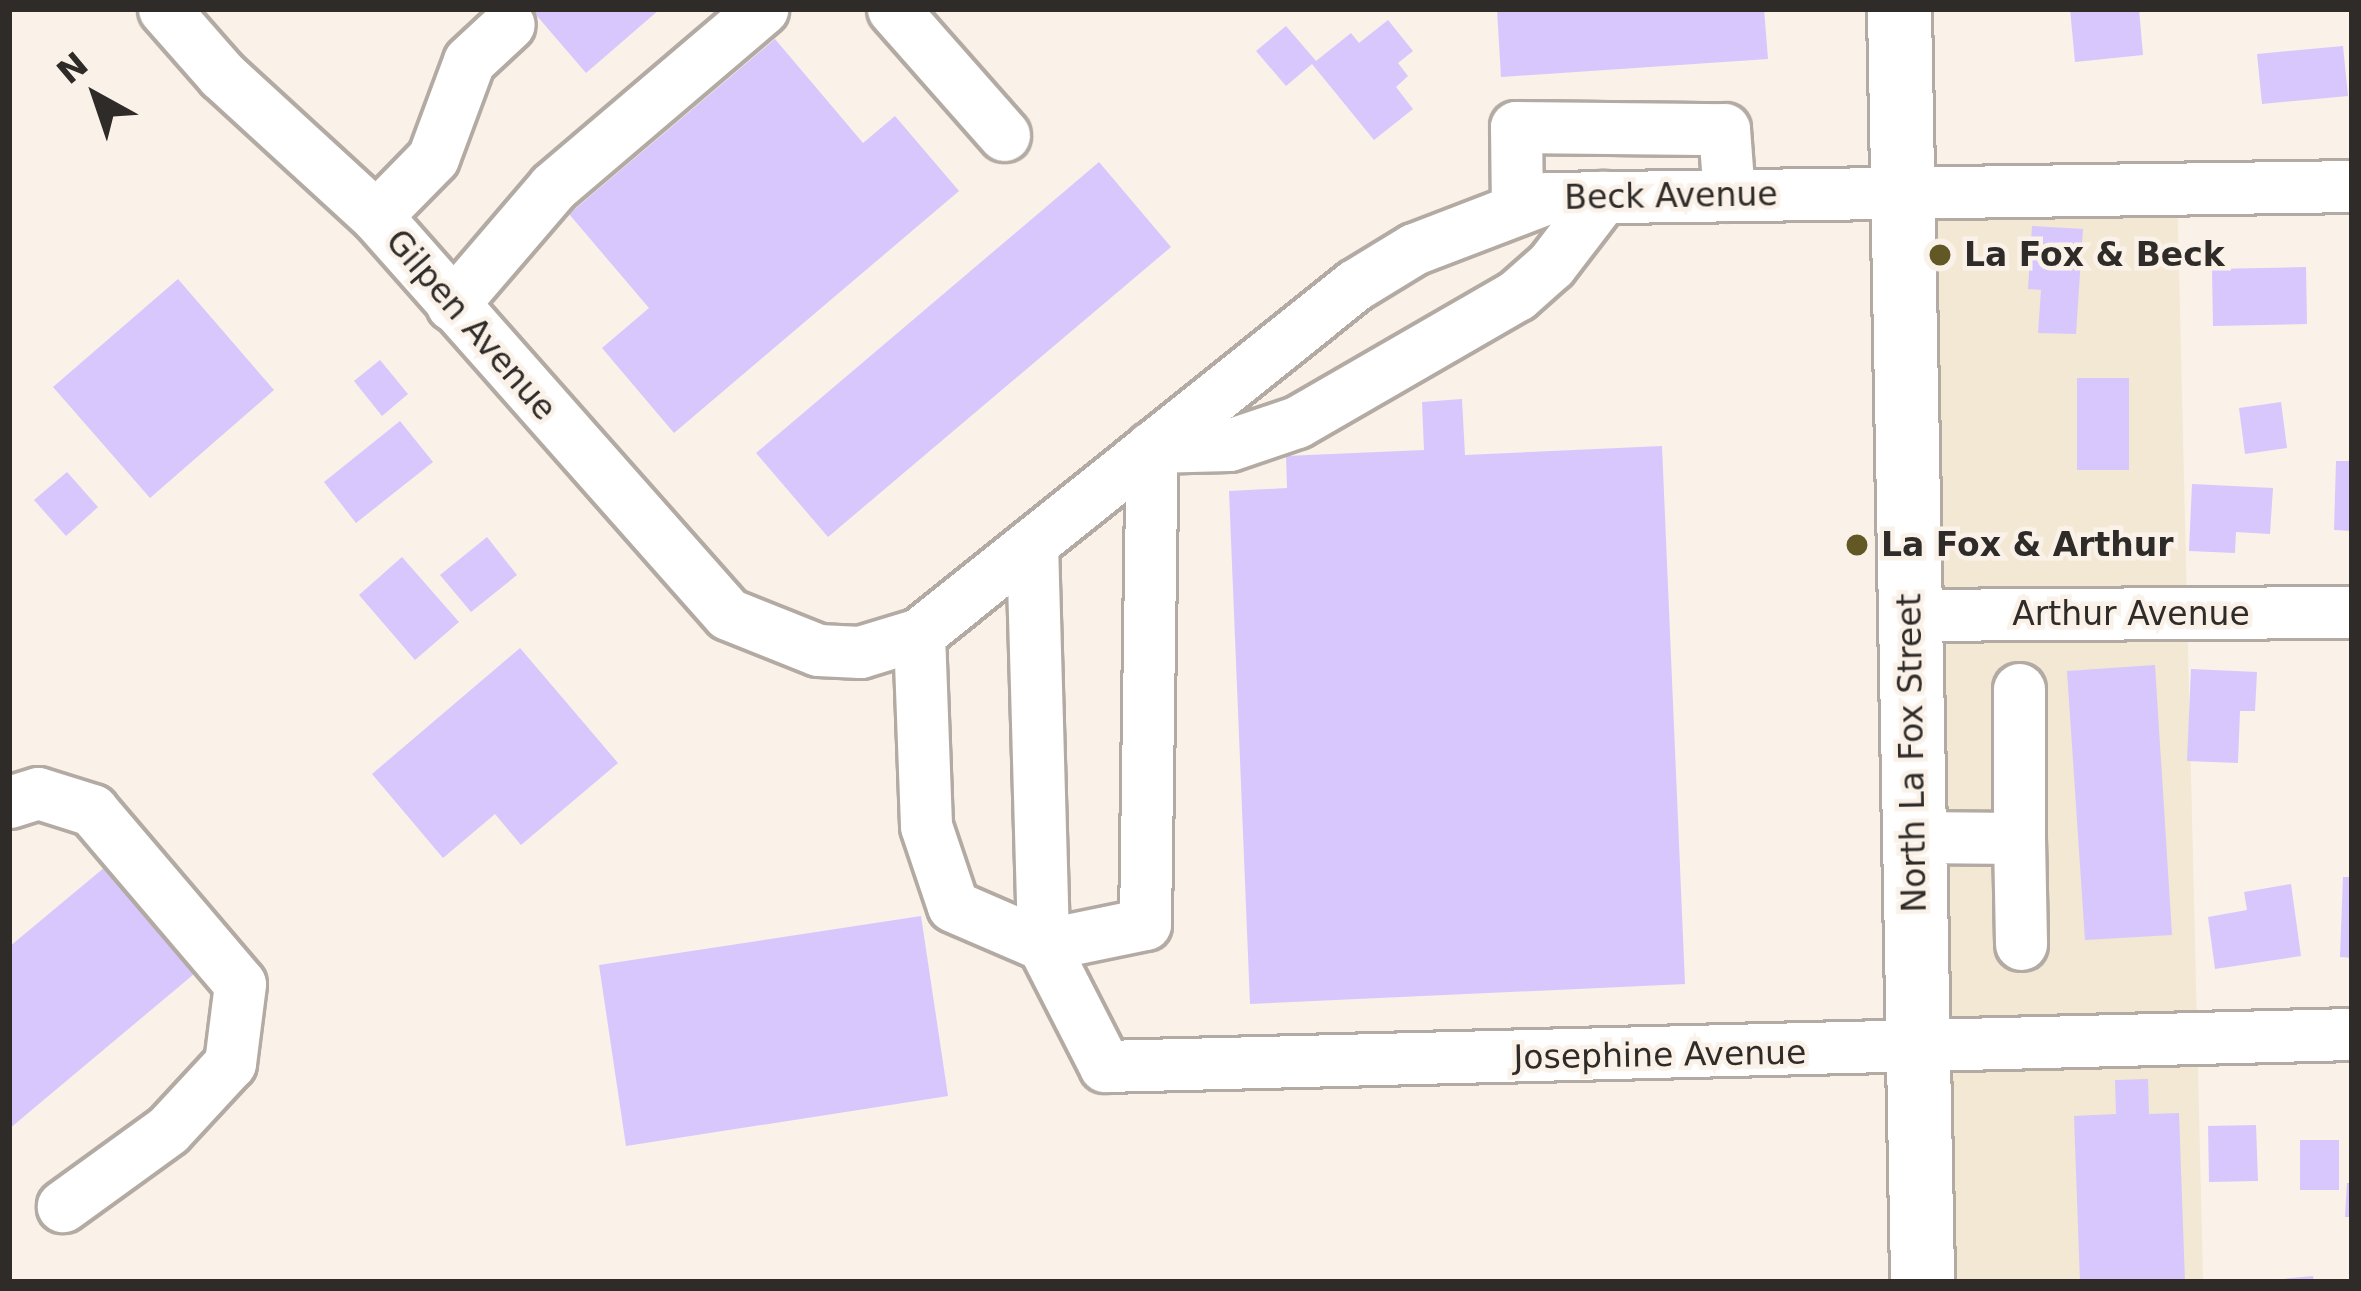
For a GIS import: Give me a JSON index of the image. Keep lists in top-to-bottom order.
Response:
{
  "streets": {
    "main road": ["North La Fox Street"],
    "street": [
      "Beck Avenue",
      "Gilpen Avenue",
      "Arthur Avenue",
      "Josephine Avenue"
    ]
  },
  "crossings": [
    ["Beck Avenue", "Gilpen Avenue"],
    ["Beck Avenue", "North La Fox Street"],
    ["Arthur Avenue", "North La Fox Street"],
    ["North La Fox Street", "Josephine Avenue"]
  ],
  "places": ["La Fox & Beck", "La Fox & Arthur"],
  "north": "top left"
}
